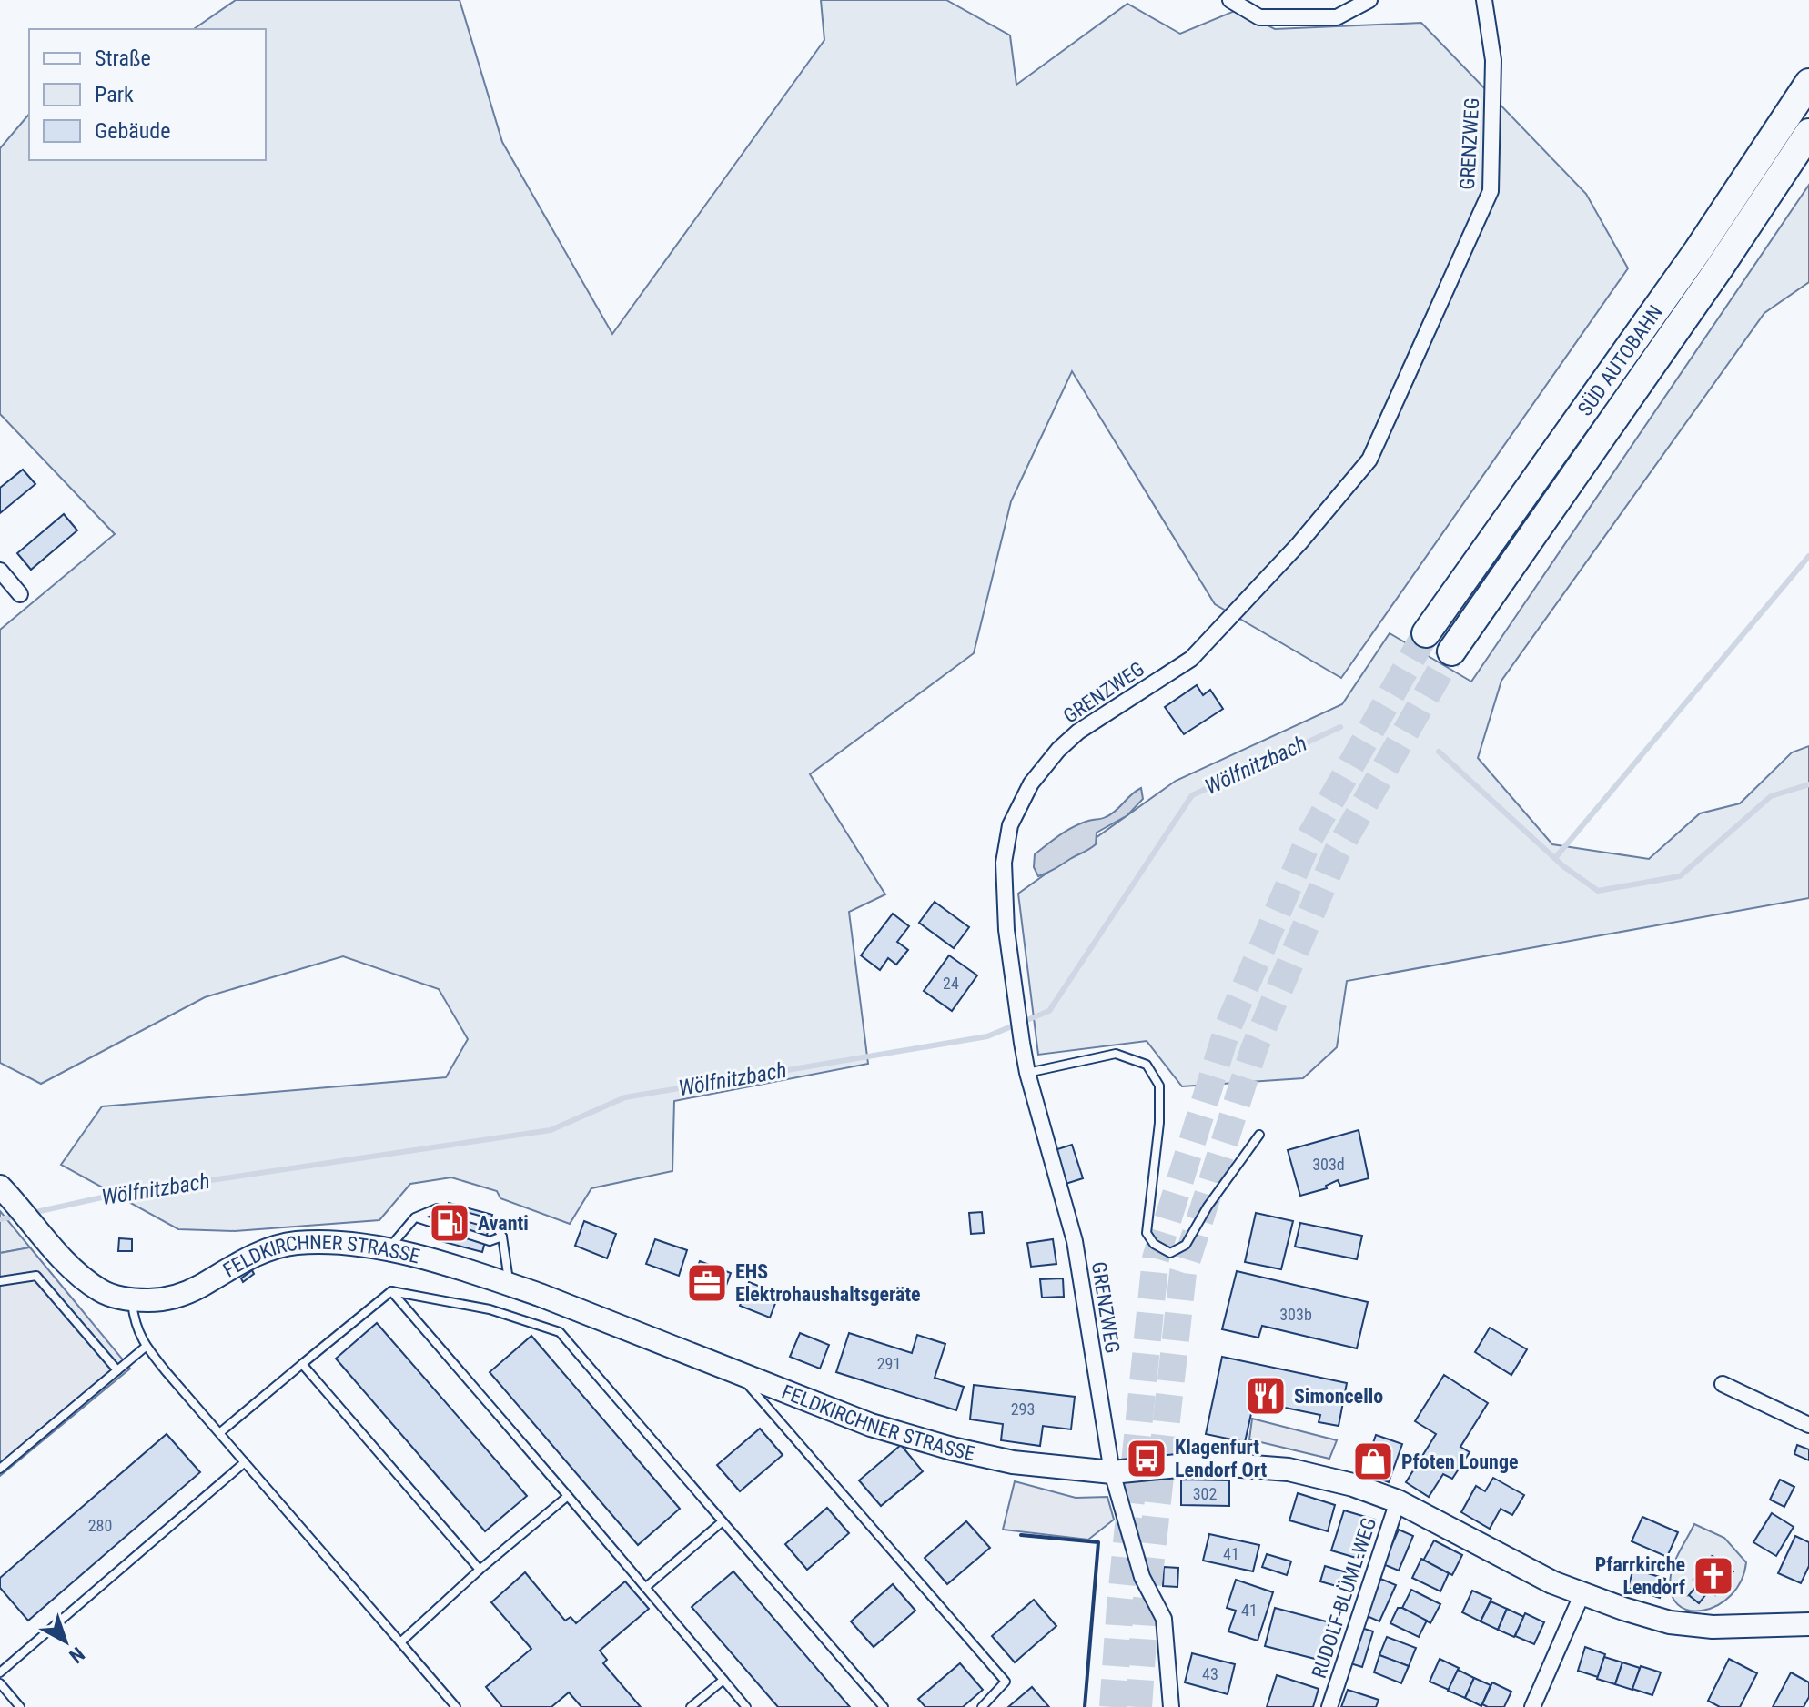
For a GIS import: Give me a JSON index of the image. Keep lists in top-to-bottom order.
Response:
{
  "streets": {
    "highway": ["SÜD AUTOBAHN"],
    "street": ["GRENZWEG", "FELDKIRCHNER STRASSE", "RUDOLF-BLÜML-WEG"]
  },
  "crossings": [
    ["GRENZWEG", "FELDKIRCHNER STRASSE"],
    ["FELDKIRCHNER STRASSE", "RUDOLF-BLÜML-WEG"]
  ],
  "water": ["Wölfnitzbach"],
  "places": {
    "fuel station": ["Avanti"],
    "office": ["EHS Elektrohaushaltsgeräte"],
    "restaurant": ["Simoncello"],
    "bus stop": ["Klagenfurt Lendorf Ort"],
    "shop": ["Pfoten Lounge"],
    "church": ["Pfarrkirche Lendorf"]
  },
  "house_numbers": [
    "24",
    "303d",
    "303b",
    "291",
    "293",
    "302",
    "280",
    "41",
    "41",
    "43"
  ],
  "legend": ["Straße", "Park", "Gebäude"],
  "north": "bottom right"
}
